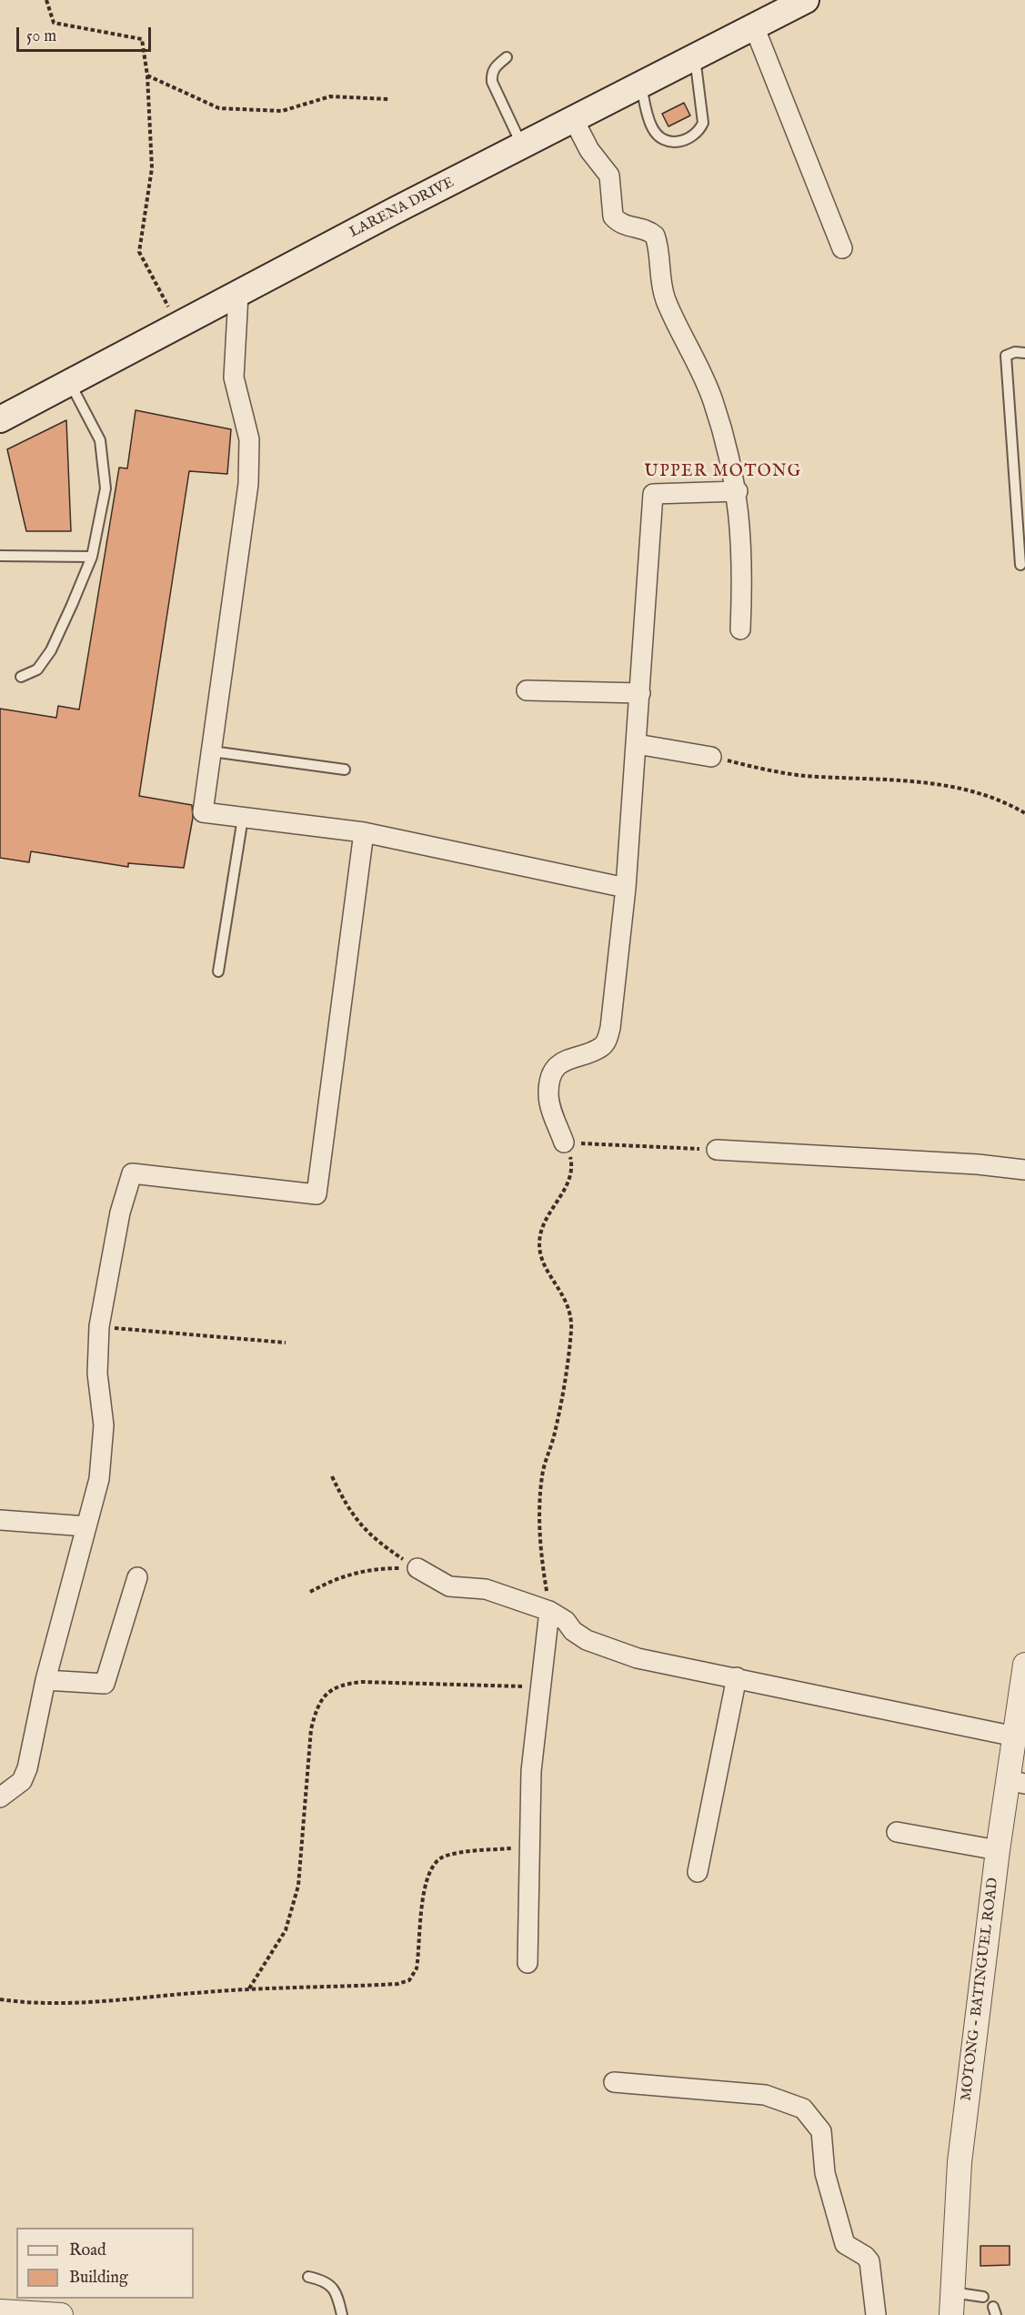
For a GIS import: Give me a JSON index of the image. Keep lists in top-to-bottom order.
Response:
{
  "streets": {
    "main road": ["LARENA DRIVE"],
    "street": ["MOTONG - BATINGUEL ROAD"]
  },
  "districts": ["UPPER MOTONG"],
  "legend": ["Road", "Building"],
  "scale_bar": "50 m"
}
